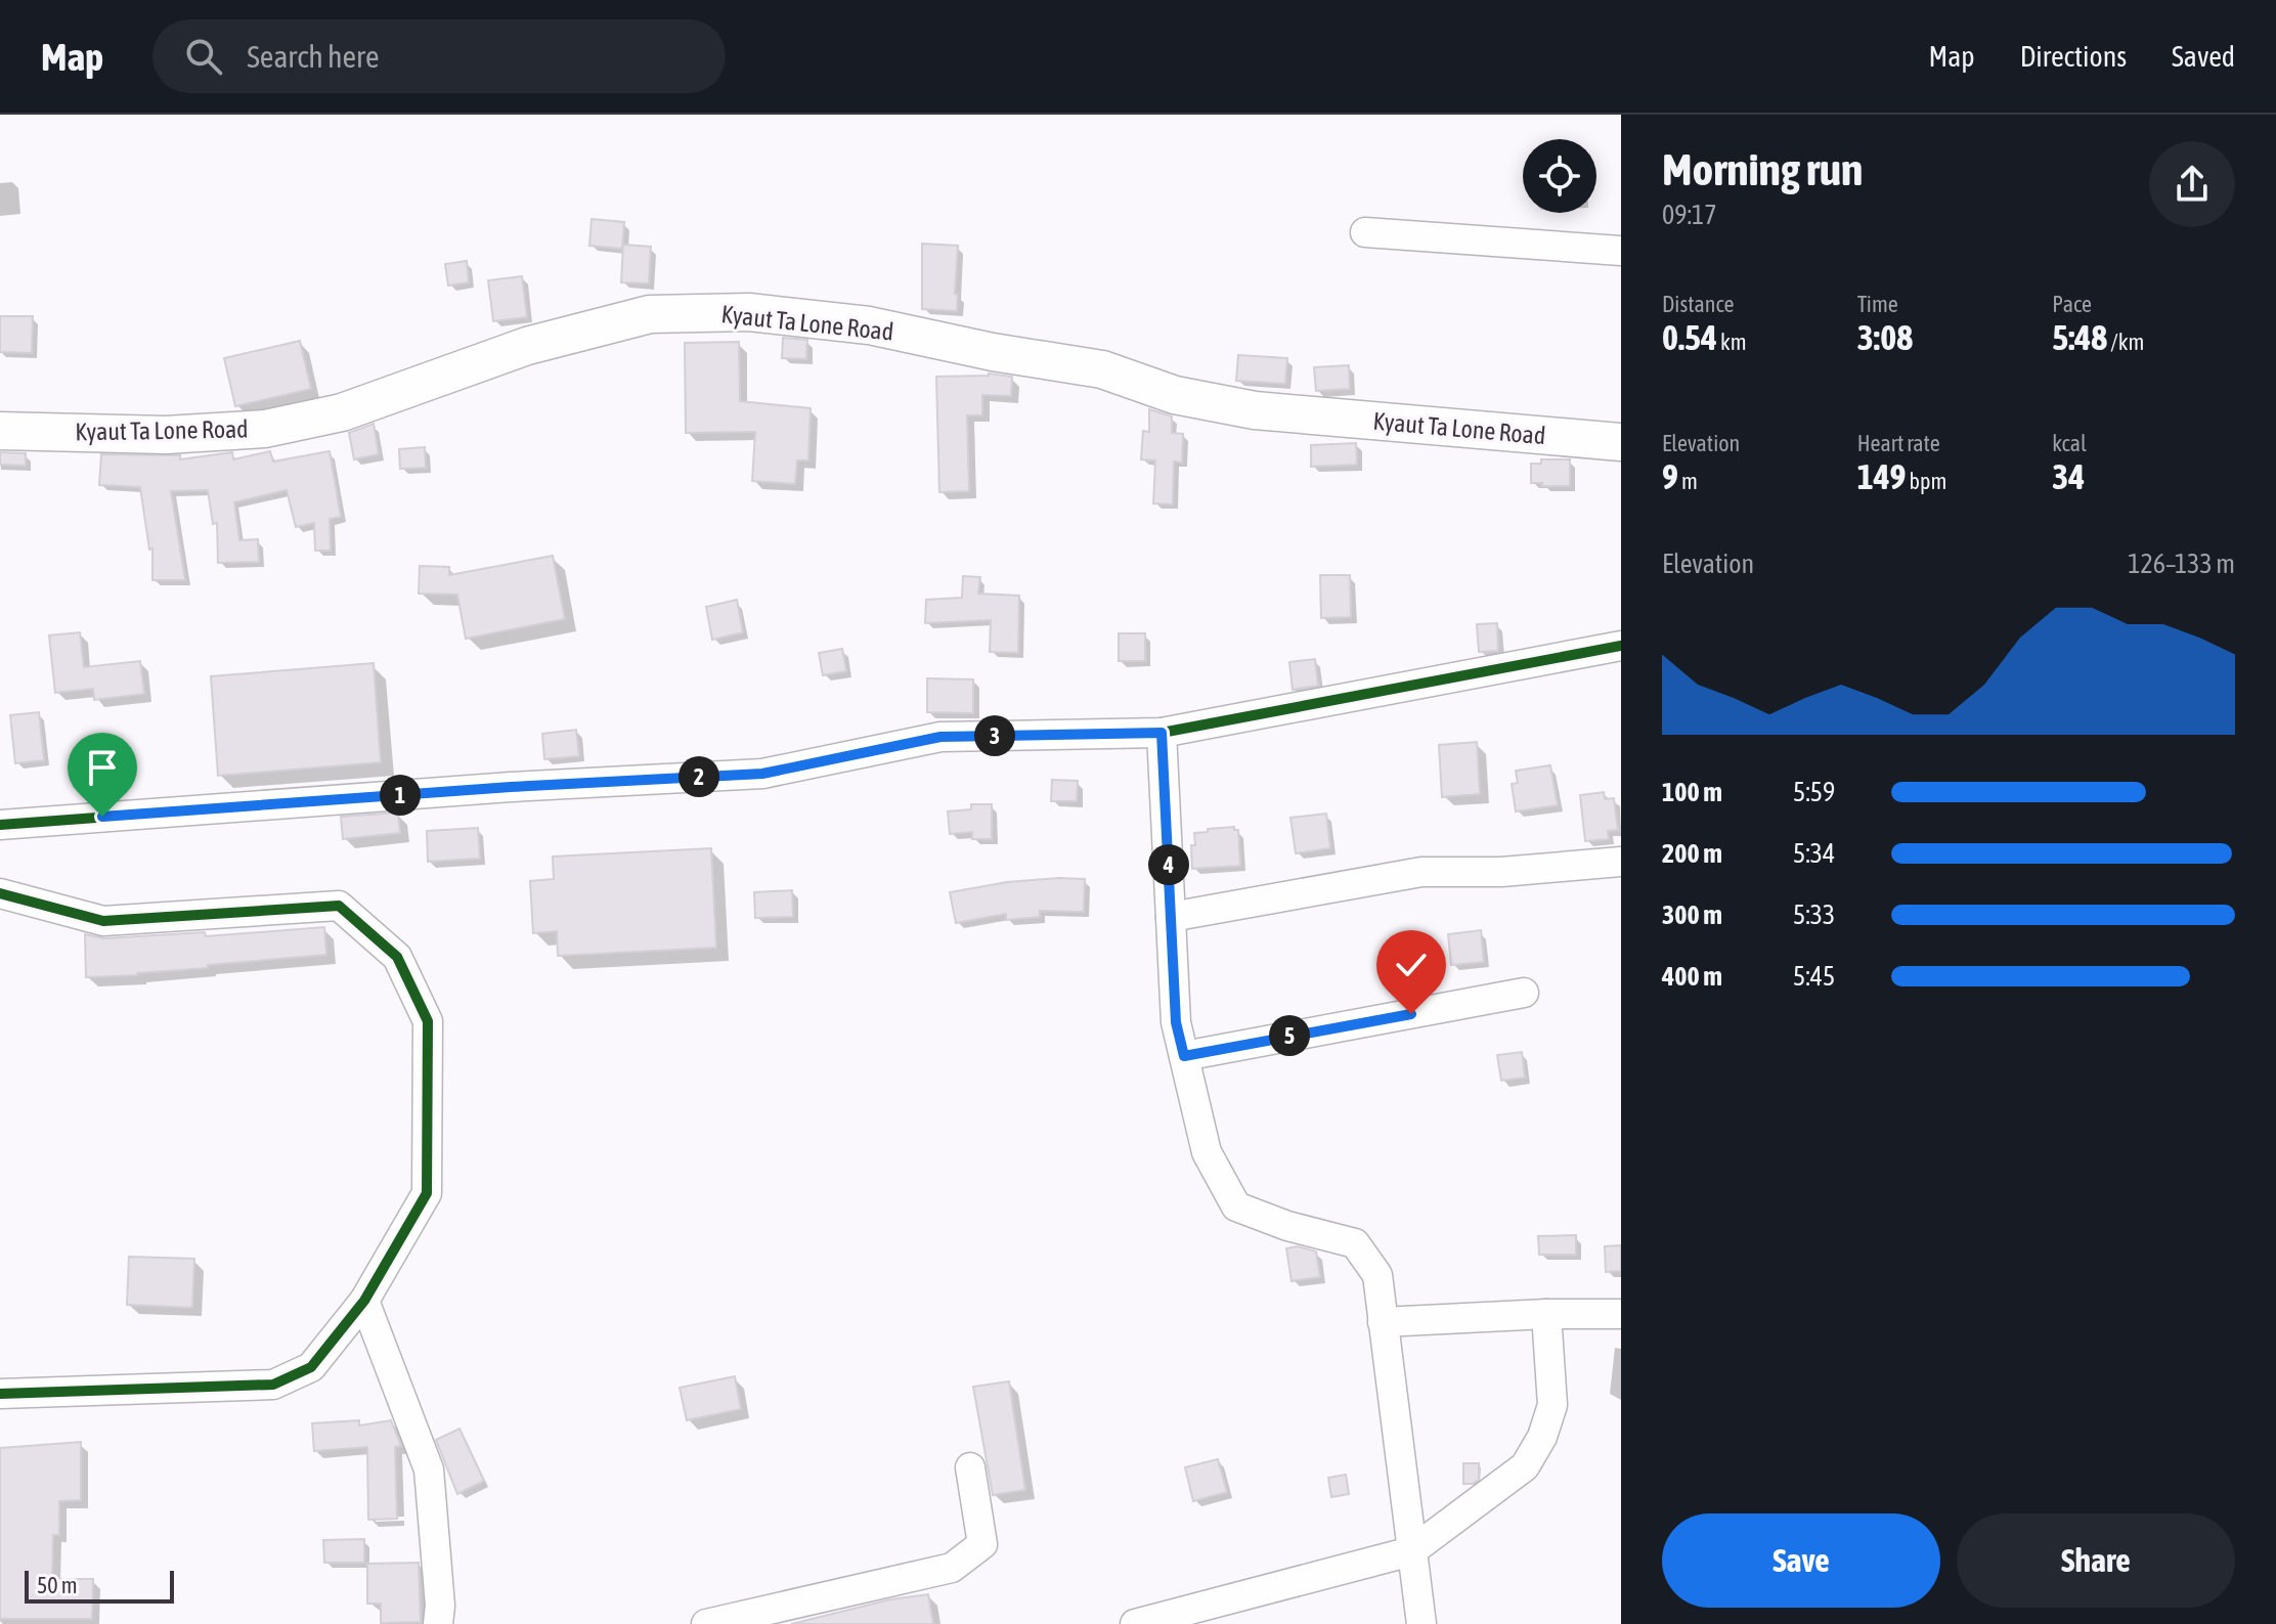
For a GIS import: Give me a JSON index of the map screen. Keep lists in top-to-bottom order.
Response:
{
  "streets": {
    "main road": ["Kyaut Ta Lone Road"]
  },
  "scale_bar": "50 m",
  "page": {
    "header": "Map",
    "search": "Search here",
    "nav": ["Map", "Directions", "Saved"],
    "heading": ["Morning run", "09:17"],
    "stats": [
      ["Distance", "0.54 km"],
      ["Time", "3:08"],
      ["Pace", "5:48 /km"],
      ["Elevation", "9 m"],
      ["Heart rate", "149 bpm"],
      ["kcal", "34"]
    ],
    "chart": ["Elevation", "126–133 m"],
    "pins": [
      "3",
      "2",
      "1",
      "4",
      "5"
    ],
    "list": [
      {
        "name": "100 m",
        "note": "5:59"
      },
      {
        "name": "200 m",
        "note": "5:34"
      },
      {
        "name": "300 m",
        "note": "5:33"
      },
      {
        "name": "400 m",
        "note": "5:45"
      }
    ],
    "buttons": ["Save", "Share"],
    "scale": "50 m"
  }
}
